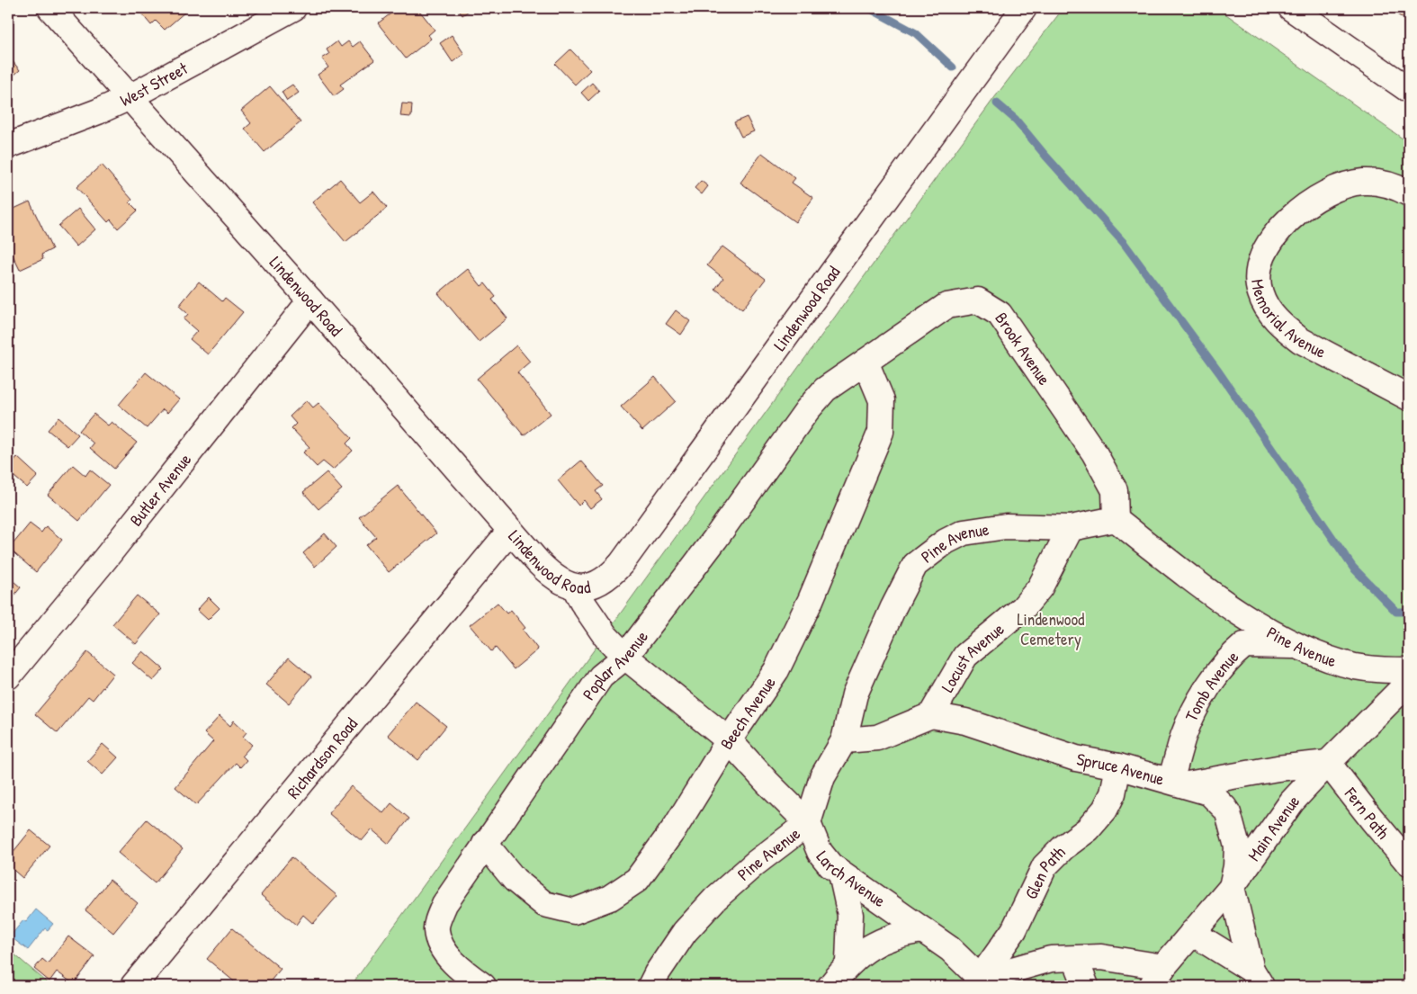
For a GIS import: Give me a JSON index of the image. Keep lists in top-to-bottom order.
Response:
{
  "streets": {
    "street": [
      "West Street",
      "Lindenwood Road",
      "Memorial Avenue",
      "Brook Avenue",
      "Butler Avenue",
      "Pine Avenue",
      "Locust Avenue",
      "Poplar Avenue",
      "Tomb Avenue",
      "Beech Avenue",
      "Richardson Road",
      "Spruce Avenue",
      "Fern Path",
      "Main Avenue",
      "Glen Path",
      "Larch Avenue"
    ]
  },
  "crossings": [
    ["West Street", "Lindenwood Road"],
    ["Lindenwood Road", "Butler Avenue"],
    ["Lindenwood Road", "Richardson Road"],
    ["Lindenwood Road", "Larch Avenue"],
    ["Brook Avenue", "Pine Avenue"],
    ["Brook Avenue", "Poplar Avenue"],
    ["Brook Avenue", "Beech Avenue"],
    ["Pine Avenue", "Locust Avenue"],
    ["Pine Avenue", "Tomb Avenue"],
    ["Pine Avenue", "Main Avenue"],
    ["Pine Avenue", "Larch Avenue"],
    ["Locust Avenue", "Spruce Avenue"],
    ["Poplar Avenue", "Beech Avenue"],
    ["Poplar Avenue", "Larch Avenue"],
    ["Tomb Avenue", "Spruce Avenue"],
    ["Beech Avenue", "Larch Avenue"],
    ["Spruce Avenue", "Main Avenue"],
    ["Spruce Avenue", "Glen Path"],
    ["Fern Path", "Main Avenue"],
    ["Glen Path", "Larch Avenue"]
  ],
  "parks": ["Lindenwood Cemetery"]
}
